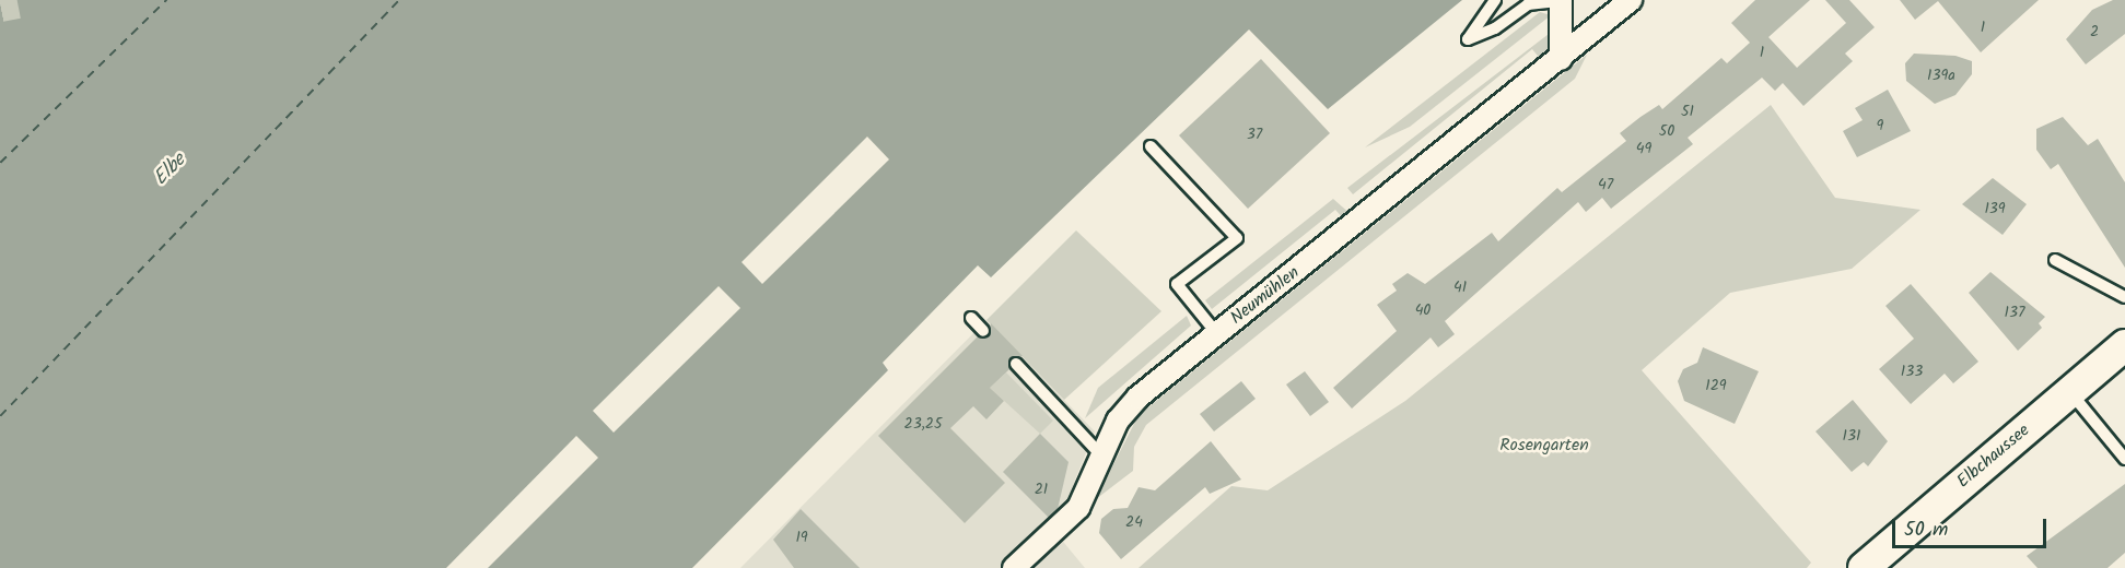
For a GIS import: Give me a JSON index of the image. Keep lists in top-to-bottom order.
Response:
{
  "streets": {
    "main road": ["Elbchaussee"],
    "street": ["Neumühlen"]
  },
  "water": ["Elbe"],
  "parks": ["Rosengarten"],
  "house_numbers": [
    "1",
    "2",
    "1",
    "139a",
    "51",
    "9",
    "50",
    "37",
    "49",
    "47",
    "139",
    "41",
    "40",
    "137",
    "133",
    "129",
    "23,25",
    "131",
    "21",
    "24",
    "19"
  ],
  "scale_bar": "50 m"
}
